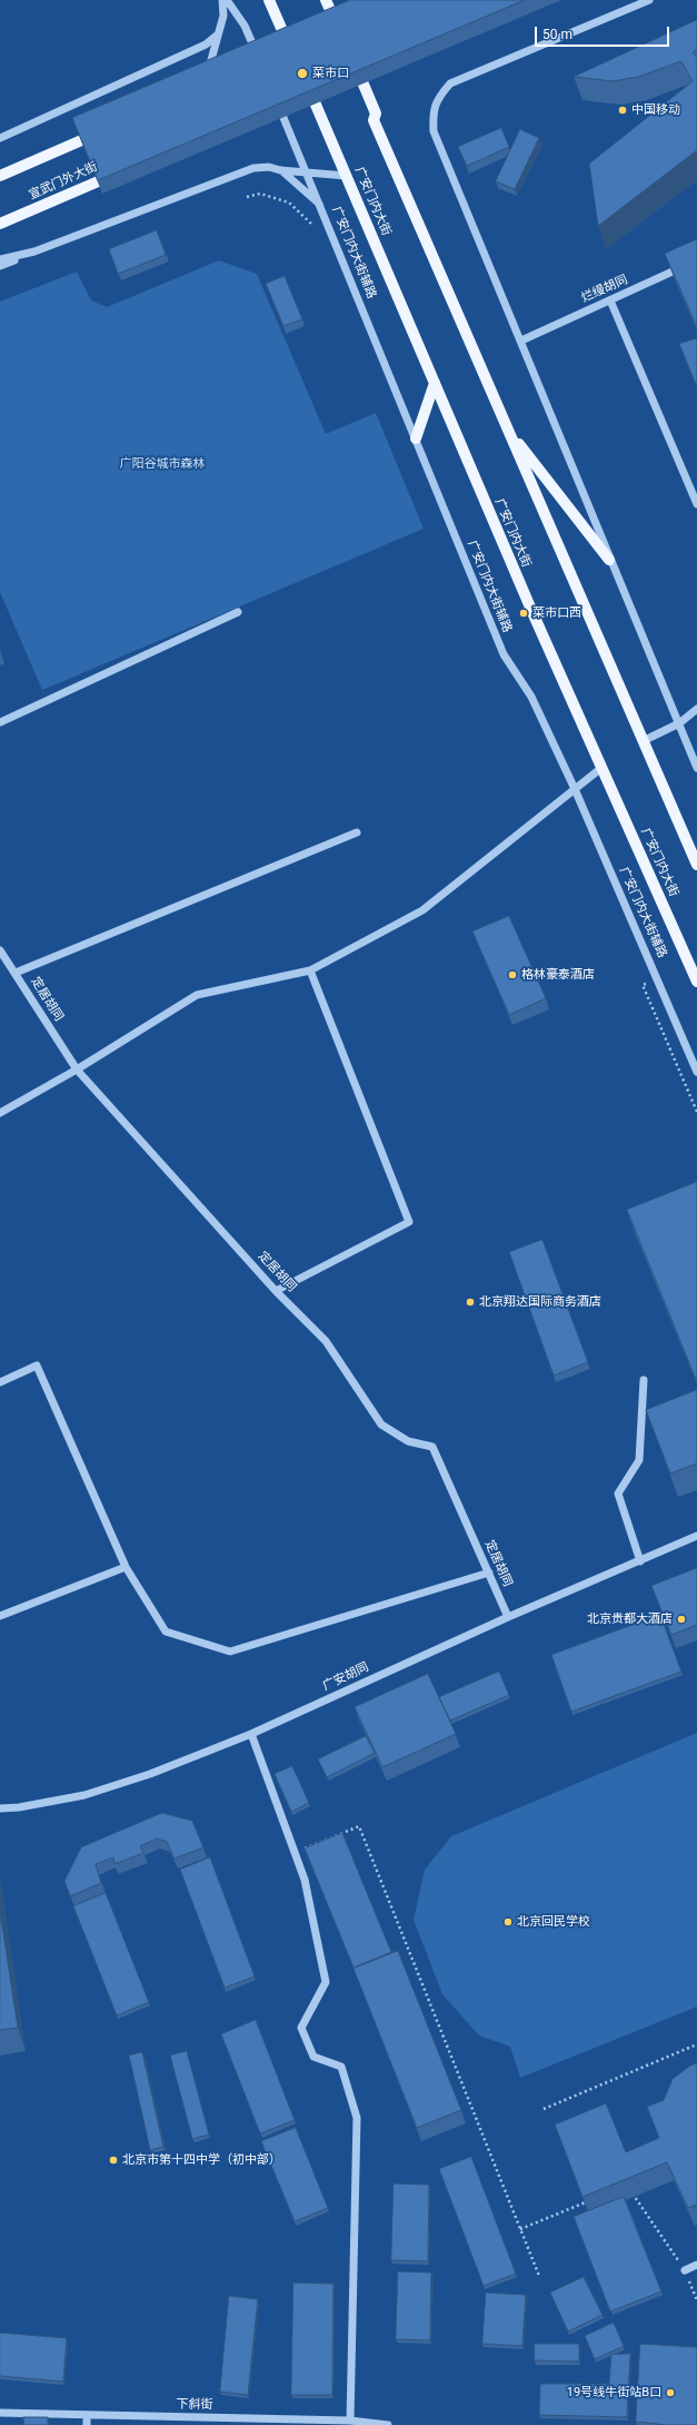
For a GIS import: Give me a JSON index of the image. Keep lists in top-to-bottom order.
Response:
{
  "streets": {
    "main road": ["宣武门外大街", "广安门内大街"],
    "street": [
      "广安门内大街辅路",
      "烂缦胡同",
      "定居胡同",
      "广安胡同",
      "下斜街"
    ]
  },
  "crossings": [
    ["定居胡同", "广安胡同"]
  ],
  "parks": ["广阳谷城市森林"],
  "places": [
    "菜市口",
    "中国移动",
    "菜市口西",
    "格林豪泰酒店",
    "北京翔达国际商务酒店",
    "北京贵都大酒店",
    "北京回民学校",
    "北京市第十四中学（初中部）",
    "19号线牛街站B口"
  ],
  "scale_bar": "50 m"
}
